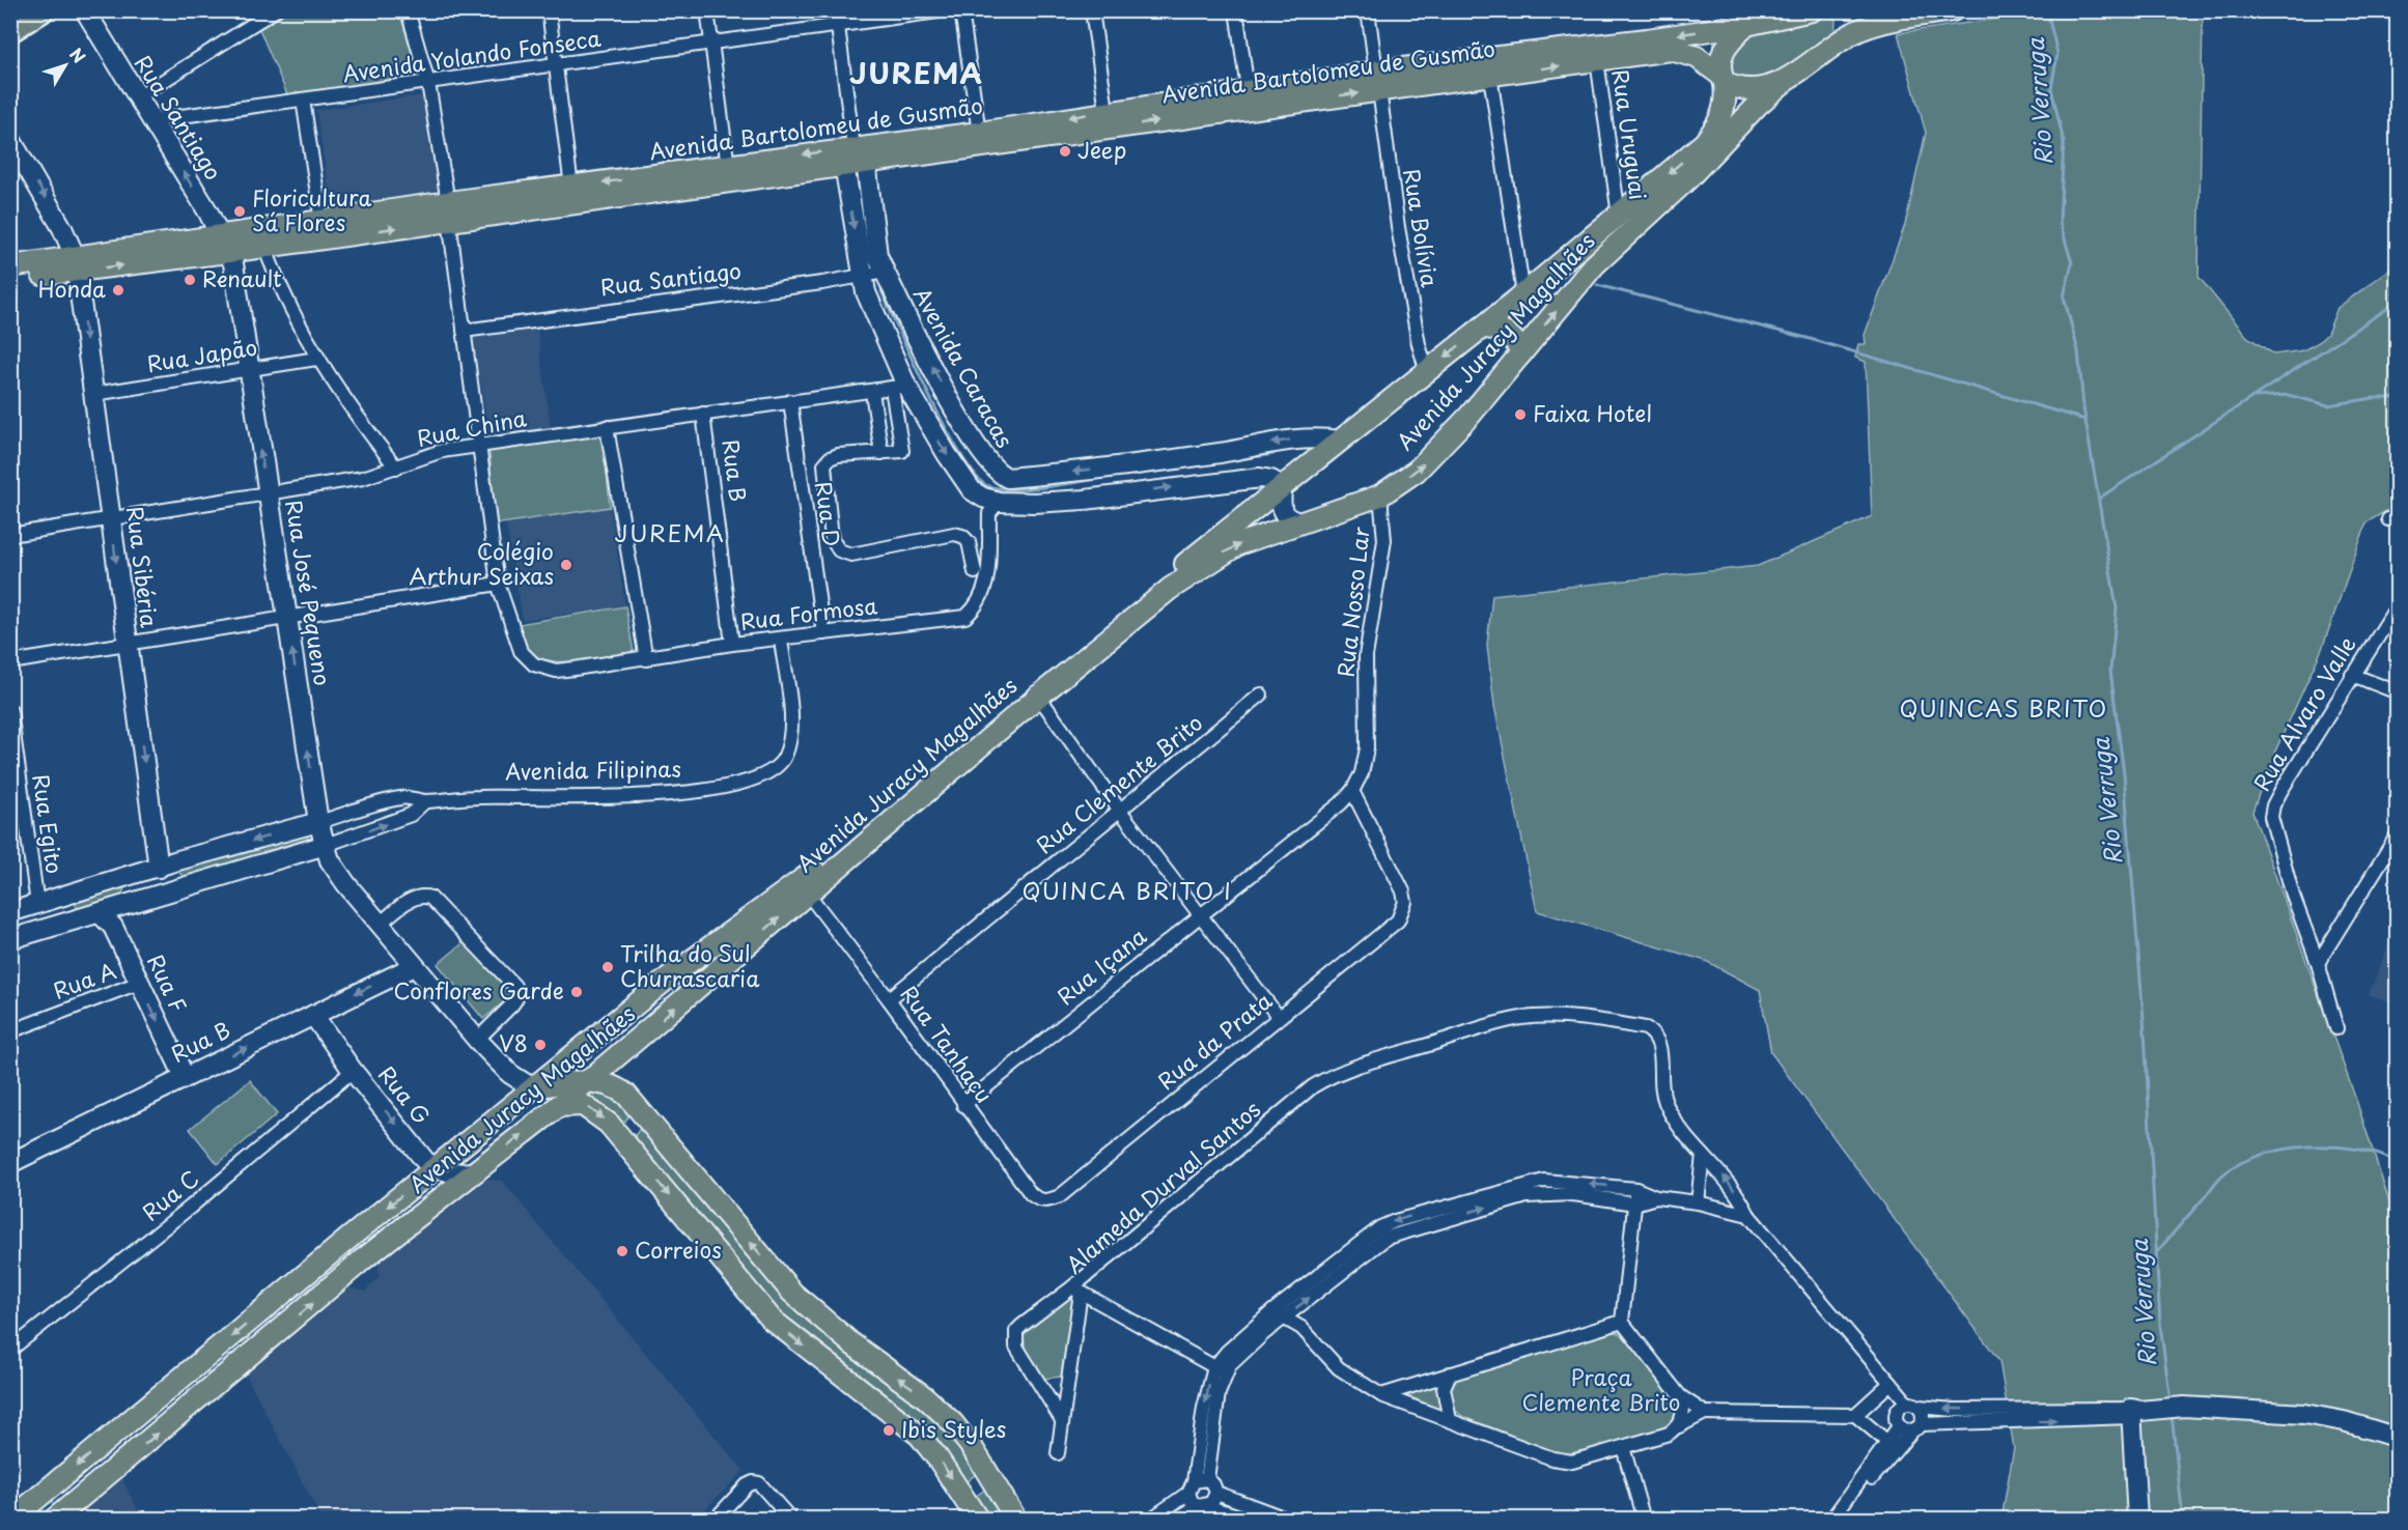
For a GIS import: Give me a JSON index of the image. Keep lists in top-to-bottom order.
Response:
{
  "streets": {
    "main road": [
      "Avenida Bartolomeu de Gusmão",
      "Rua Santiago",
      "Avenida Juracy Magalhães",
      "Avenida Caracas",
      "Rua B",
      "Rua Sibéria",
      "Rua José Pequeno",
      "Avenida Filipinas",
      "Rua F",
      "Rua G"
    ],
    "street": [
      "Avenida Yolando Fonseca",
      "Rua Uruguai",
      "Rua Bolívia",
      "Rua Japão",
      "Rua China",
      "Rua D",
      "Rua Nosso Lar",
      "Rua Formosa",
      "Rua Alvaro Valle",
      "Rua Clemente Brito",
      "Rua Egito",
      "Rua Içana",
      "Rua A",
      "Rua da Prata",
      "Rua Tanhaçu",
      "Alameda Durval Santos",
      "Rua C"
    ]
  },
  "crossings": [
    ["Avenida Yolando Fonseca", "Rua Santiago"],
    ["Avenida Bartolomeu de Gusmão", "Rua Santiago"],
    ["Avenida Bartolomeu de Gusmão", "Rua Uruguai"],
    ["Avenida Bartolomeu de Gusmão", "Rua Bolívia"],
    ["Avenida Bartolomeu de Gusmão", "Avenida Juracy Magalhães"],
    ["Avenida Bartolomeu de Gusmão", "Avenida Caracas"],
    ["Avenida Bartolomeu de Gusmão", "Rua Sibéria"],
    ["Avenida Bartolomeu de Gusmão", "Rua José Pequeno"],
    ["Rua Santiago", "Avenida Caracas"],
    ["Rua Santiago", "Rua José Pequeno"],
    ["Rua Uruguai", "Avenida Juracy Magalhães"],
    ["Rua Bolívia", "Avenida Juracy Magalhães"],
    ["Avenida Juracy Magalhães", "Avenida Caracas"],
    ["Avenida Juracy Magalhães", "Rua José Pequeno"],
    ["Avenida Juracy Magalhães", "Rua Nosso Lar"],
    ["Avenida Juracy Magalhães", "Rua Tanhaçu"],
    ["Avenida Juracy Magalhães", "Rua G"],
    ["Rua Japão", "Rua Sibéria"],
    ["Rua Japão", "Rua José Pequeno"],
    ["Rua China", "Rua B"],
    ["Rua China", "Rua D"],
    ["Rua China", "Rua Sibéria"],
    ["Rua China", "Rua José Pequeno"],
    ["Rua B", "Rua José Pequeno"],
    ["Rua B", "Rua Formosa"],
    ["Rua B", "Rua F"],
    ["Rua B", "Rua G"],
    ["Rua D", "Rua Formosa"],
    ["Rua Sibéria", "Avenida Filipinas"],
    ["Rua José Pequeno", "Avenida Filipinas"],
    ["Rua Nosso Lar", "Rua Içana"],
    ["Rua Nosso Lar", "Rua da Prata"],
    ["Rua Formosa", "Avenida Filipinas"],
    ["Avenida Filipinas", "Rua Egito"],
    ["Avenida Filipinas", "Rua F"],
    ["Rua Clemente Brito", "Rua Tanhaçu"],
    ["Rua Içana", "Rua da Prata"],
    ["Rua Içana", "Rua Tanhaçu"],
    ["Rua A", "Rua F"],
    ["Rua da Prata", "Rua Tanhaçu"],
    ["Rua G", "Rua C"]
  ],
  "one_way": [
    "Rua Sibéria",
    "Rua José Pequeno",
    "Rua F",
    "Rua G"
  ],
  "districts": [
    "JUREMA",
    "JUREMA",
    "QUINCAS BRITO",
    "QUINCA BRITO I"
  ],
  "water": ["Rio Verruga"],
  "parks": ["Praça Clemente Brito"],
  "places": [
    "Jeep",
    "Floricultura Sá Flores",
    "Renault",
    "Honda",
    "Faixa Hotel",
    "Colégio Arthur Seixas",
    "Trilha do Sul Churrascaria",
    "Conflores Garde",
    "V8",
    "Correios",
    "Ibis Styles"
  ],
  "north": "top right"
}
